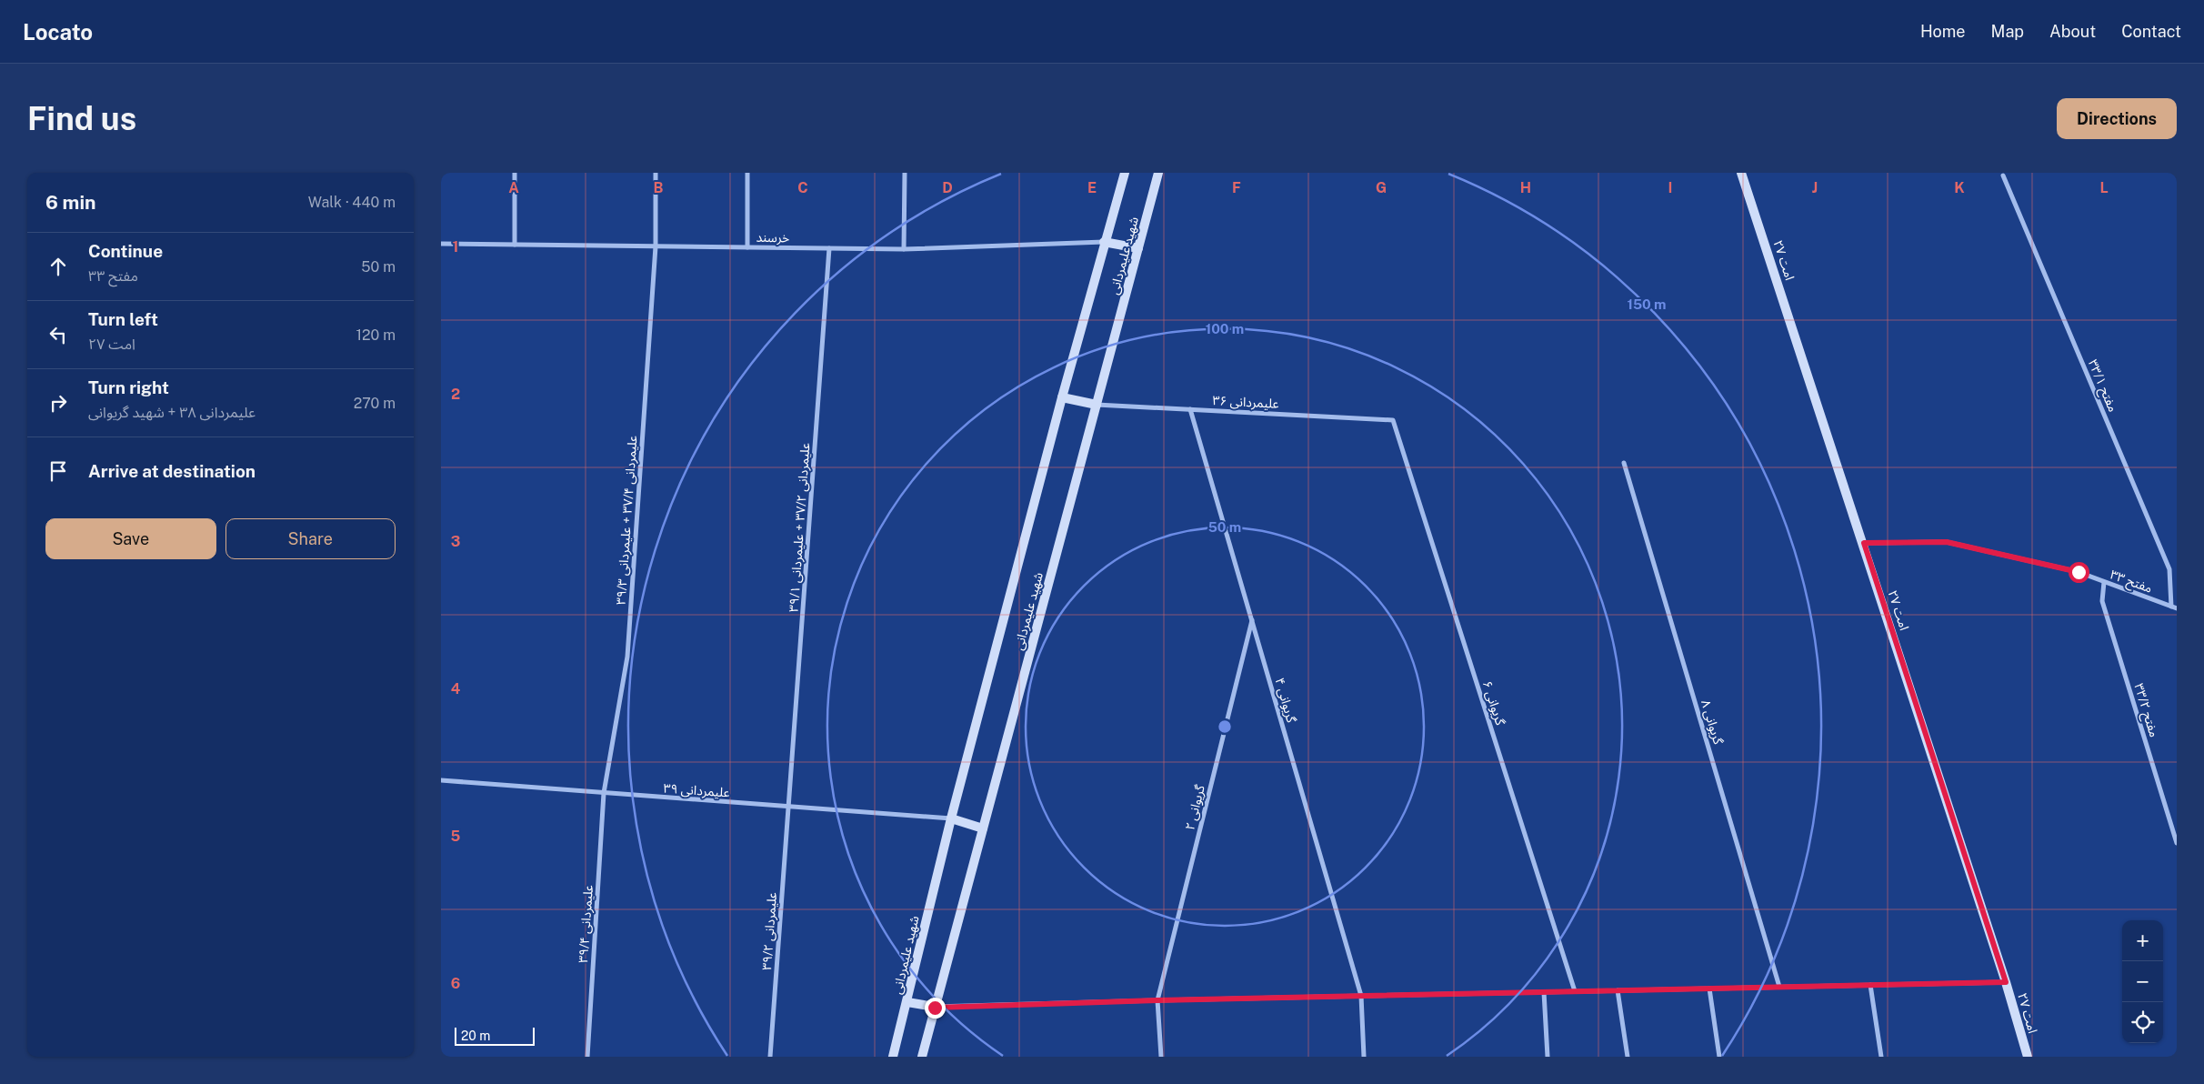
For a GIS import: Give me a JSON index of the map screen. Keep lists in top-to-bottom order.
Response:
{
  "streets": {
    "street": [
      "خرسند",
      "شهید علیمردانی",
      "امت ۲۷",
      "مفتح ۳۳/۱",
      "علیمردانی ۳۶",
      "علیمردانی ۳۷/۴ + علیمردانی ۳۹/۳",
      "علیمردانی ۳۷/۲ + علیمردانی ۳۹/۱",
      "مفتح ۳۳",
      "گریوانی ۴",
      "گریوانی ۶",
      "مفتح ۳۳/۲",
      "گریوانی ۸",
      "علیمردانی ۳۹",
      "گریوانی ۲",
      "علیمردانی ۳۹/۴",
      "علیمردانی ۳۹/۲"
    ]
  },
  "crossings": [
    ["خرسند", "شهید علیمردانی"],
    ["خرسند", "علیمردانی ۳۷/۴ + علیمردانی ۳۹/۳"],
    ["خرسند", "علیمردانی ۳۷/۲ + علیمردانی ۳۹/۱"],
    ["شهید علیمردانی", "علیمردانی ۳۶"],
    ["شهید علیمردانی", "علیمردانی ۳۹"],
    ["امت ۲۷", "مفتح ۳۳"],
    ["مفتح ۳۳/۱", "مفتح ۳۳"],
    ["علیمردانی ۳۶", "گریوانی ۴"],
    ["علیمردانی ۳۶", "گریوانی ۶"],
    ["علیمردانی ۳۷/۴ + علیمردانی ۳۹/۳", "علیمردانی ۳۹"],
    ["علیمردانی ۳۷/۴ + علیمردانی ۳۹/۳", "علیمردانی ۳۹/۴"],
    ["علیمردانی ۳۷/۲ + علیمردانی ۳۹/۱", "علیمردانی ۳۹"],
    ["علیمردانی ۳۷/۲ + علیمردانی ۳۹/۱", "علیمردانی ۳۹/۲"],
    ["مفتح ۳۳", "مفتح ۳۳/۲"],
    ["گریوانی ۴", "گریوانی ۲"],
    ["علیمردانی ۳۹", "علیمردانی ۳۹/۴"],
    ["علیمردانی ۳۹", "علیمردانی ۳۹/۲"]
  ],
  "scale_bar": "20 m",
  "page": {
    "header": "Locato",
    "nav": [
      "Home",
      "Map",
      "About",
      "Contact"
    ],
    "buttons": [
      "Directions",
      ["Save", "Share"]
    ],
    "title": "Find us",
    "heading": ["6 min", "Walk · 440 m"],
    "list": [
      ["Continue", "مفتح ۳۳", "50 m"],
      ["Turn left", "امت ۲۷", "120 m"],
      ["Turn right", "علیمردانی ۳۸ + شهید گریوانی", "270 m"],
      "Arrive at destination"
    ],
    "map_buttons": ["+", "−"],
    "scale": "20 m"
  },
  "grid": {
    "columns": [
      "A",
      "B",
      "C",
      "D",
      "E",
      "F",
      "G",
      "H",
      "I",
      "J",
      "K",
      "L"
    ],
    "rows": [
      "1",
      "2",
      "3",
      "4",
      "5",
      "6"
    ]
  },
  "rings": ["150 m", "100 m", "50 m"]
}
